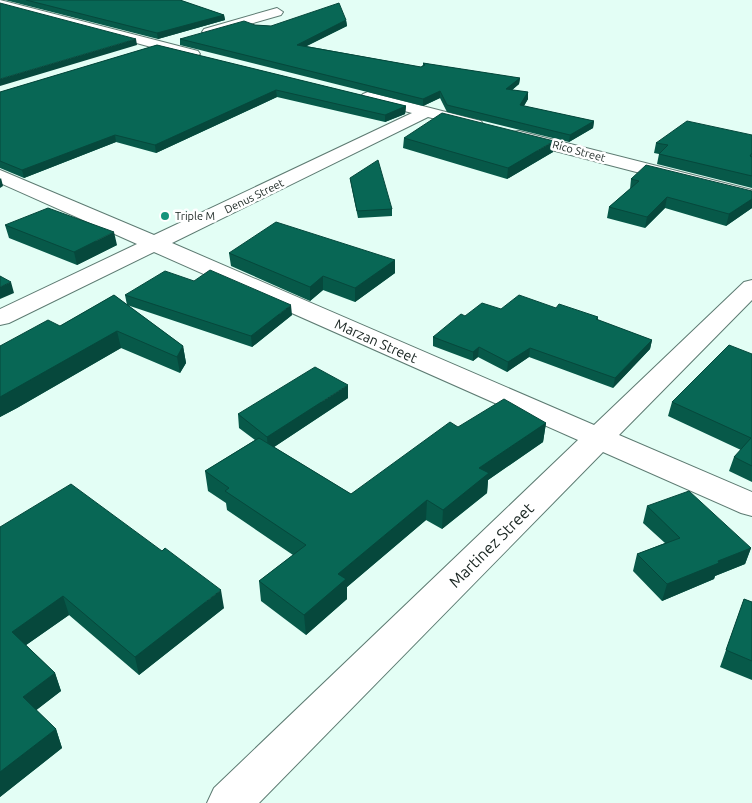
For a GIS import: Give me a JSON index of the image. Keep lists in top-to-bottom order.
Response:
{
  "streets": {
    "street": [
      "Rico Street",
      "Denus Street",
      "Marzan Street",
      "Martinez Street"
    ]
  },
  "crossings": [
    ["Rico Street", "Denus Street"],
    ["Denus Street", "Marzan Street"],
    ["Marzan Street", "Martinez Street"]
  ],
  "places": ["Triple M"]
}
